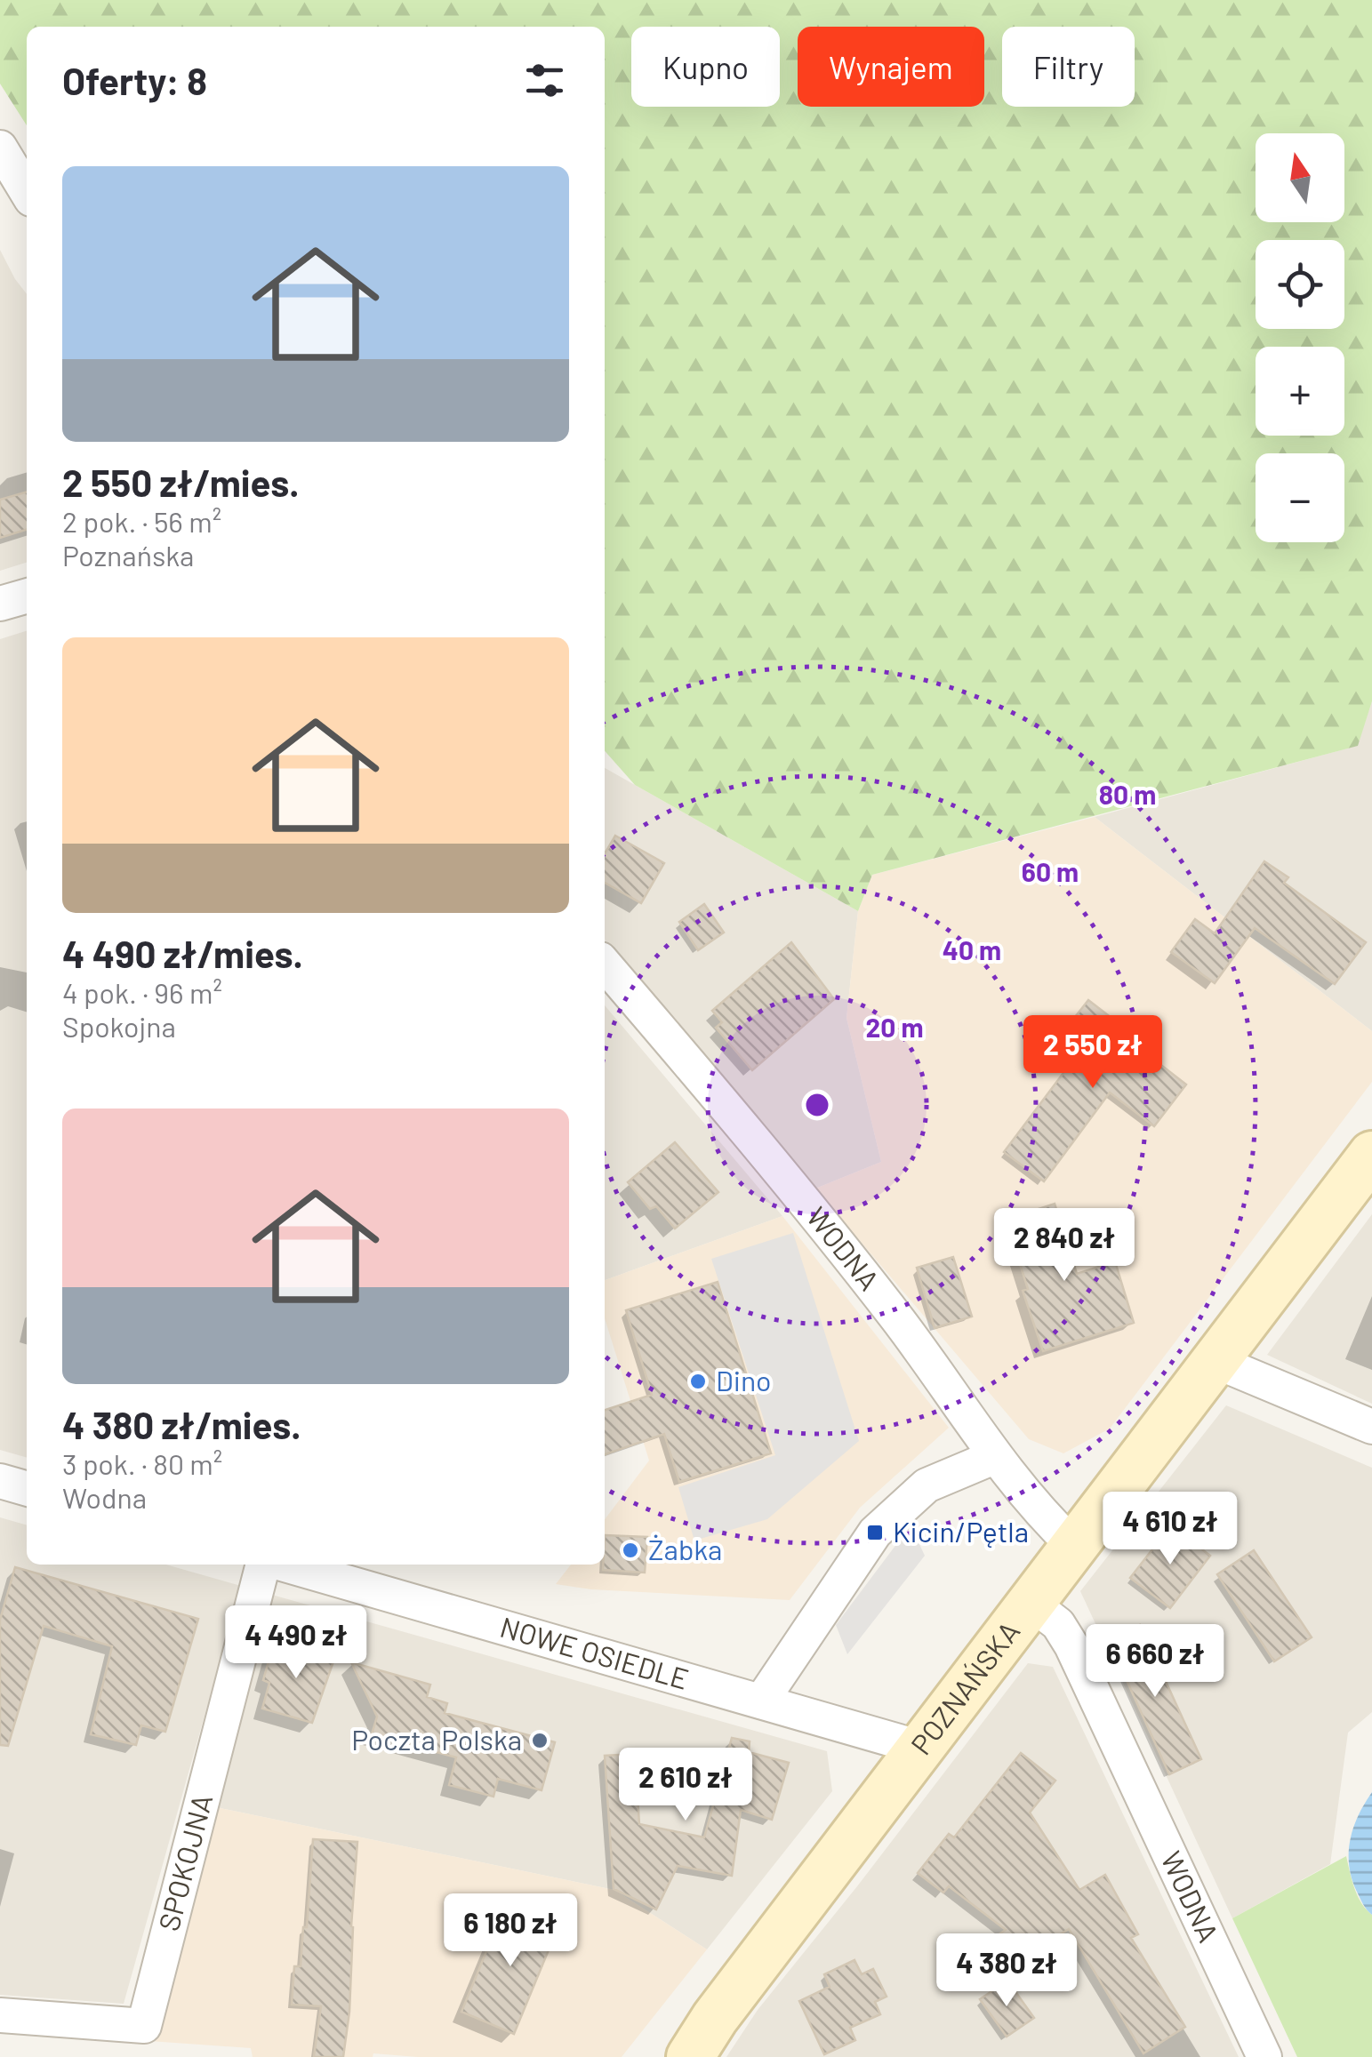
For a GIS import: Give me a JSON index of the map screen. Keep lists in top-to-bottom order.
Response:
{
  "streets": {
    "street": [
      "WODNA",
      "NOWE OSIEDLE",
      "POZNAŃSKA",
      "SPOKOJNA"
    ]
  },
  "crossings": [
    ["WODNA", "POZNAŃSKA"],
    ["NOWE OSIEDLE", "POZNAŃSKA"]
  ],
  "places": {
    "other": ["Dino", "Żabka", "Poczta Polska"],
    "transit": ["Kicin/Pętla"]
  },
  "north": "top",
  "page": {
    "chip": ["Kupno", "Wynajem", "Filtry"],
    "heading": "Oferty: 8",
    "map_buttons": ["+", "−"],
    "list": [
      {
        "name": "2 550 zł/mies.",
        "note": "2 pok. · 56 m² · Poznańska"
      },
      {
        "name": "4 490 zł/mies.",
        "note": "4 pok. · 96 m² · Spokojna"
      },
      {
        "name": "4 380 zł/mies.",
        "note": "3 pok. · 80 m² · Wodna"
      }
    ],
    "price": [
      "2 550 zł",
      "2 840 zł",
      "4 610 zł",
      "4 490 zł",
      "6 660 zł",
      "2 610 zł",
      "6 180 zł",
      "4 380 zł"
    ]
  },
  "rings": [
    "80 m",
    "60 m",
    "40 m",
    "20 m"
  ]
}
